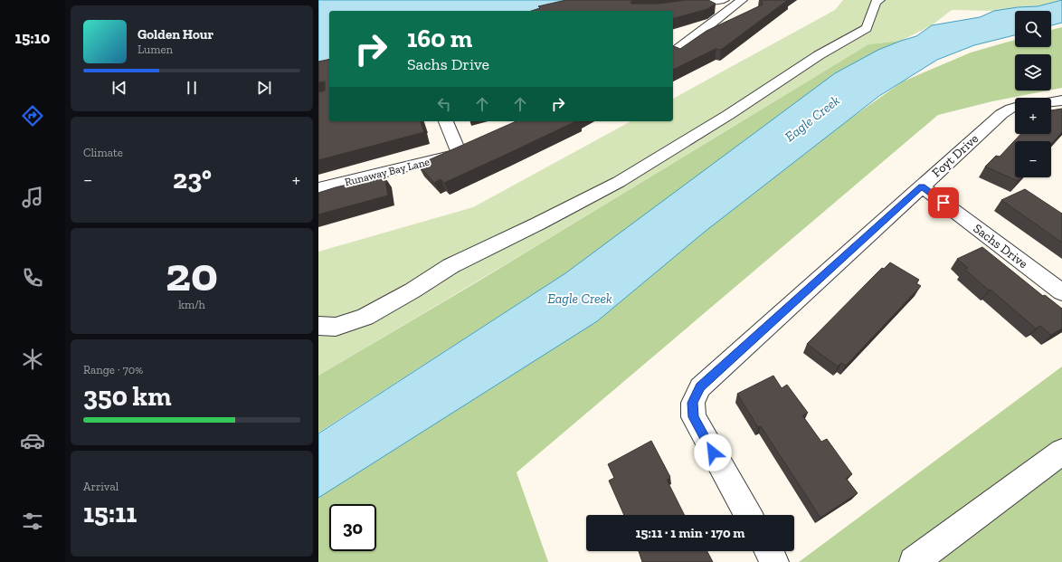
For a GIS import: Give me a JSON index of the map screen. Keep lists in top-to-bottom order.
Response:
{
  "streets": {
    "street": ["Foyt Drive", "Runaway Bay Lane", "Sachs Drive"]
  },
  "crossings": [
    ["Foyt Drive", "Sachs Drive"]
  ],
  "water": ["Eagle Creek"],
  "page": {
    "tabs": "15:10",
    "map_buttons": ["+", "−"],
    "turn": ["160 m", "Sachs Drive"],
    "song": ["Golden Hour", "Lumen"],
    "tile": [
      "Climate",
      ["20", "km/h"],
      ["Range · 70%", "350 km"],
      ["Arrival", "15:11"]
    ],
    "heat": ["−", "23°", "+"],
    "limit": "30",
    "trip": "15:11 · 1 min · 170 m"
  }
}
